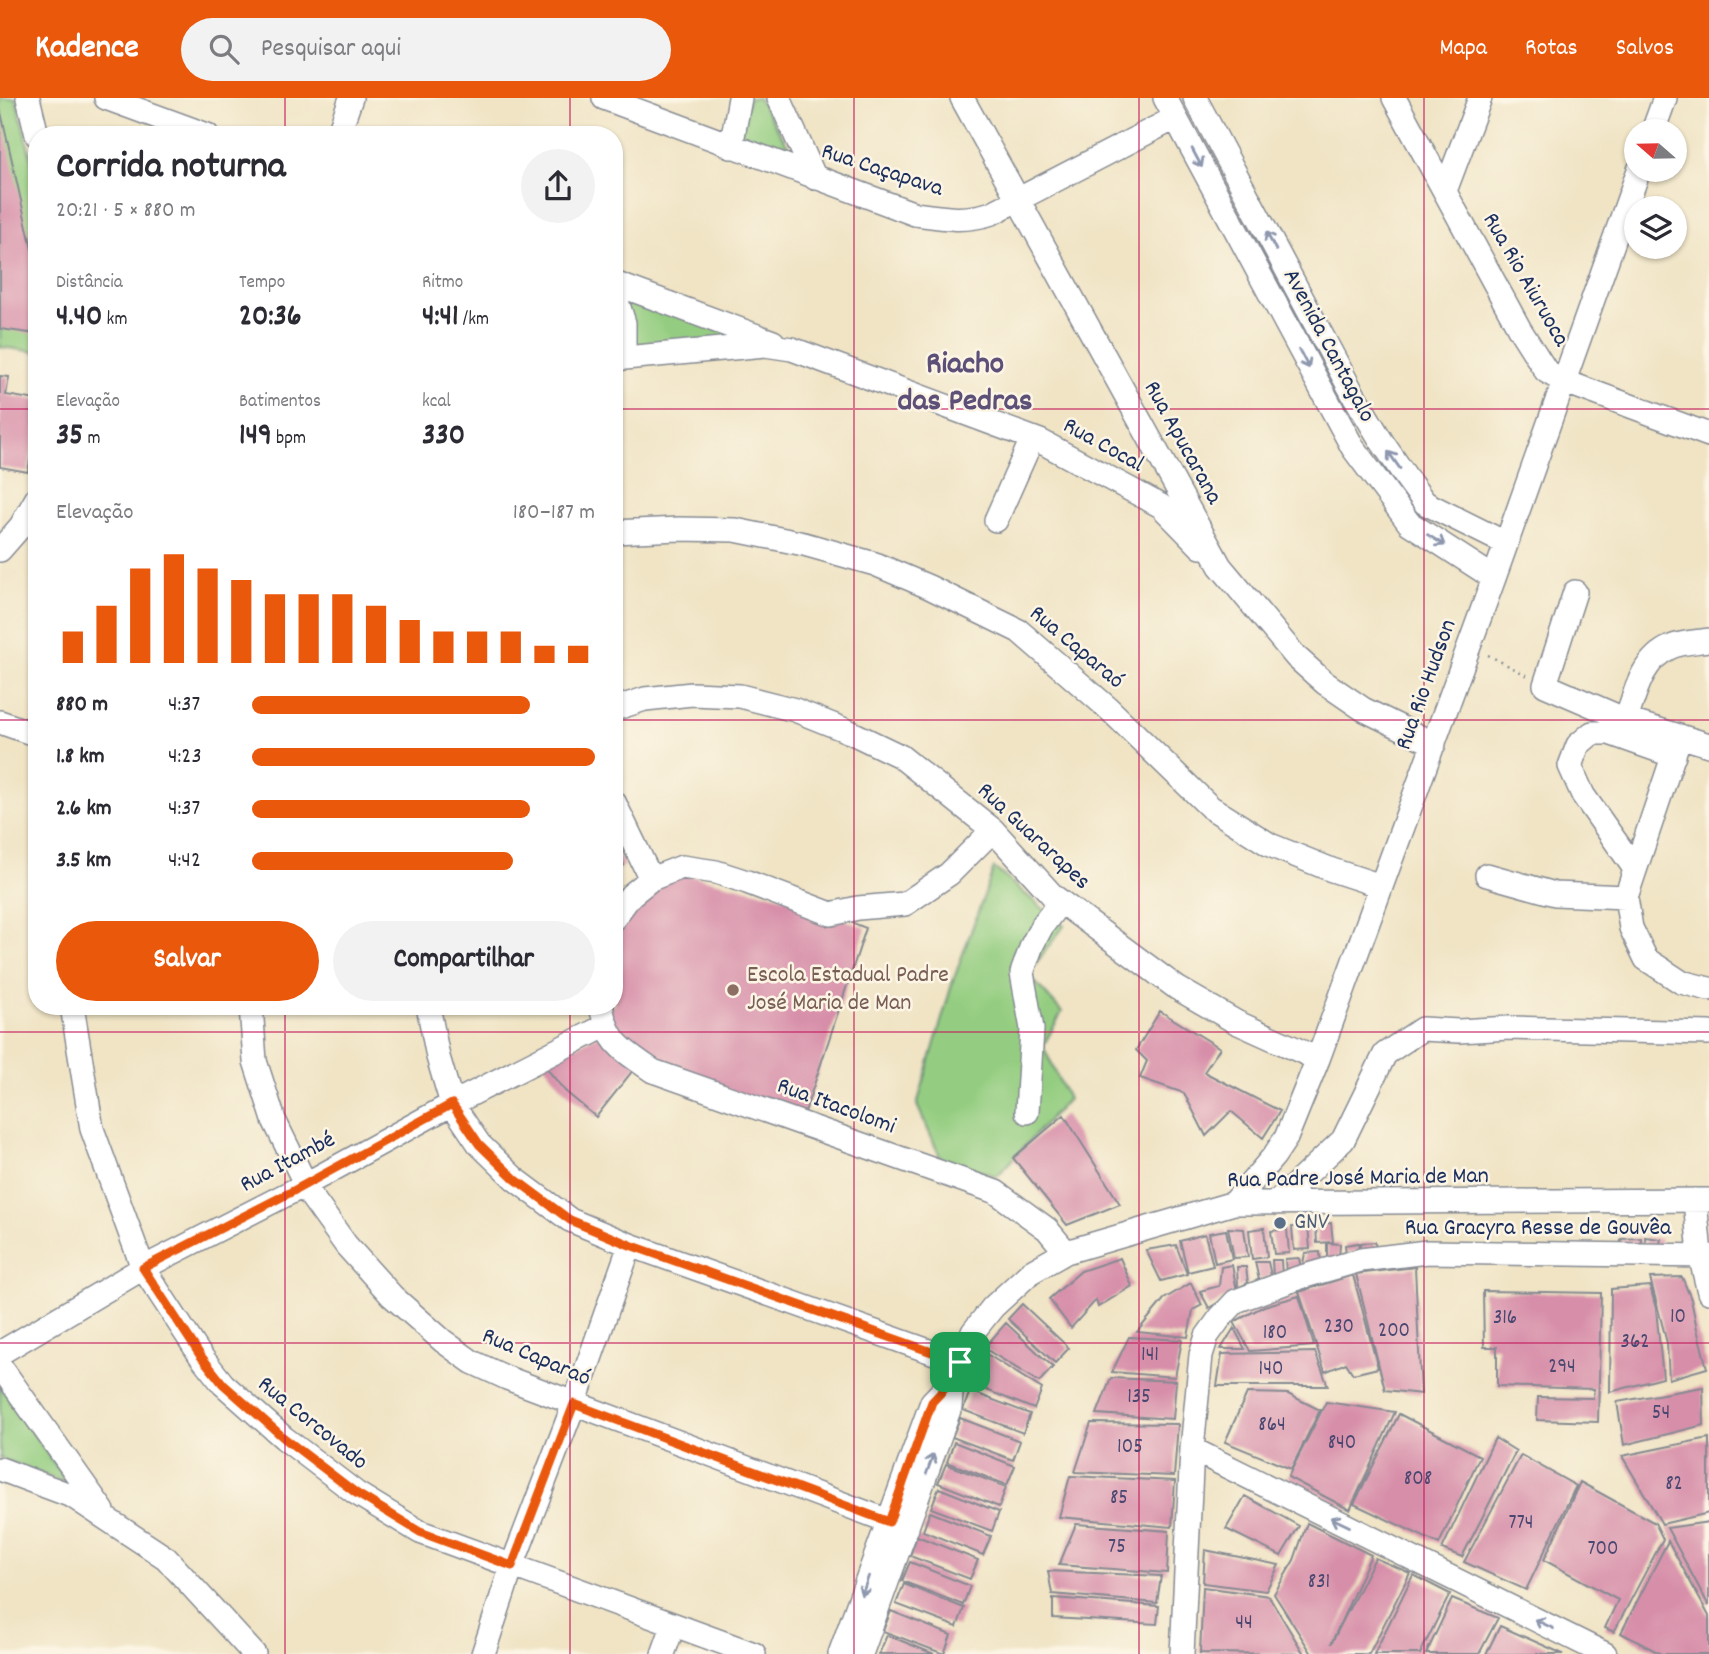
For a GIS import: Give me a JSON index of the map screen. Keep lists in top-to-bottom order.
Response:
{
  "streets": {
    "street": [
      "Rua Caçapava",
      "Rua Rio Aiuruoca",
      "Avenida Cantagalo",
      "Rua Apucarana",
      "Rua Cocal",
      "Rua Caparaó",
      "Rua Rio Hudson",
      "Rua Guararapes",
      "Rua Itacolomi",
      "Rua Itambé",
      "Rua Padre José Maria de Man",
      "Rua Gracyra Resse de Gouvêa",
      "Rua Corcovado"
    ]
  },
  "crossings": [
    ["Rua Caçapava", "Avenida Cantagalo"],
    ["Rua Caçapava", "Rua Apucarana"],
    ["Rua Rio Aiuruoca", "Rua Rio Hudson"],
    ["Avenida Cantagalo", "Rua Rio Hudson"],
    ["Rua Apucarana", "Rua Cocal"],
    ["Rua Apucarana", "Rua Rio Hudson"],
    ["Rua Caparaó", "Rua Rio Hudson"],
    ["Rua Caparaó", "Rua Itambé"],
    ["Rua Caparaó", "Rua Padre José Maria de Man"],
    ["Rua Rio Hudson", "Rua Guararapes"],
    ["Rua Rio Hudson", "Rua Padre José Maria de Man"],
    ["Rua Itacolomi", "Rua Itambé"],
    ["Rua Itacolomi", "Rua Padre José Maria de Man"],
    ["Rua Itambé", "Rua Corcovado"]
  ],
  "districts": ["Riacho das Pedras"],
  "places": ["Escola Estadual Padre José Maria de Man", "GNV"],
  "house_numbers": [
    "10",
    "316",
    "230",
    "200",
    "180",
    "362",
    "141",
    "294",
    "140",
    "135",
    "54",
    "864",
    "840",
    "105",
    "808",
    "82",
    "85",
    "774",
    "75",
    "700",
    "831",
    "44"
  ],
  "north": "left",
  "page": {
    "header": "Kadence",
    "search": "Pesquisar aqui",
    "nav": ["Mapa", "Rotas", "Salvos"],
    "heading": ["Corrida noturna", "20:21 · 5 × 880 m"],
    "stats": [
      ["Distância", "4.40 km"],
      ["Tempo", "20:36"],
      ["Ritmo", "4:41 /km"],
      ["Elevação", "35 m"],
      ["Batimentos", "149 bpm"],
      ["kcal", "330"]
    ],
    "chart": ["Elevação", "180–187 m"],
    "list": [
      {
        "name": "880 m",
        "note": "4:37"
      },
      {
        "name": "1.8 km",
        "note": "4:23"
      },
      {
        "name": "2.6 km",
        "note": "4:37"
      },
      {
        "name": "3.5 km",
        "note": "4:42"
      }
    ],
    "buttons": ["Salvar", "Compartilhar"]
  }
}
